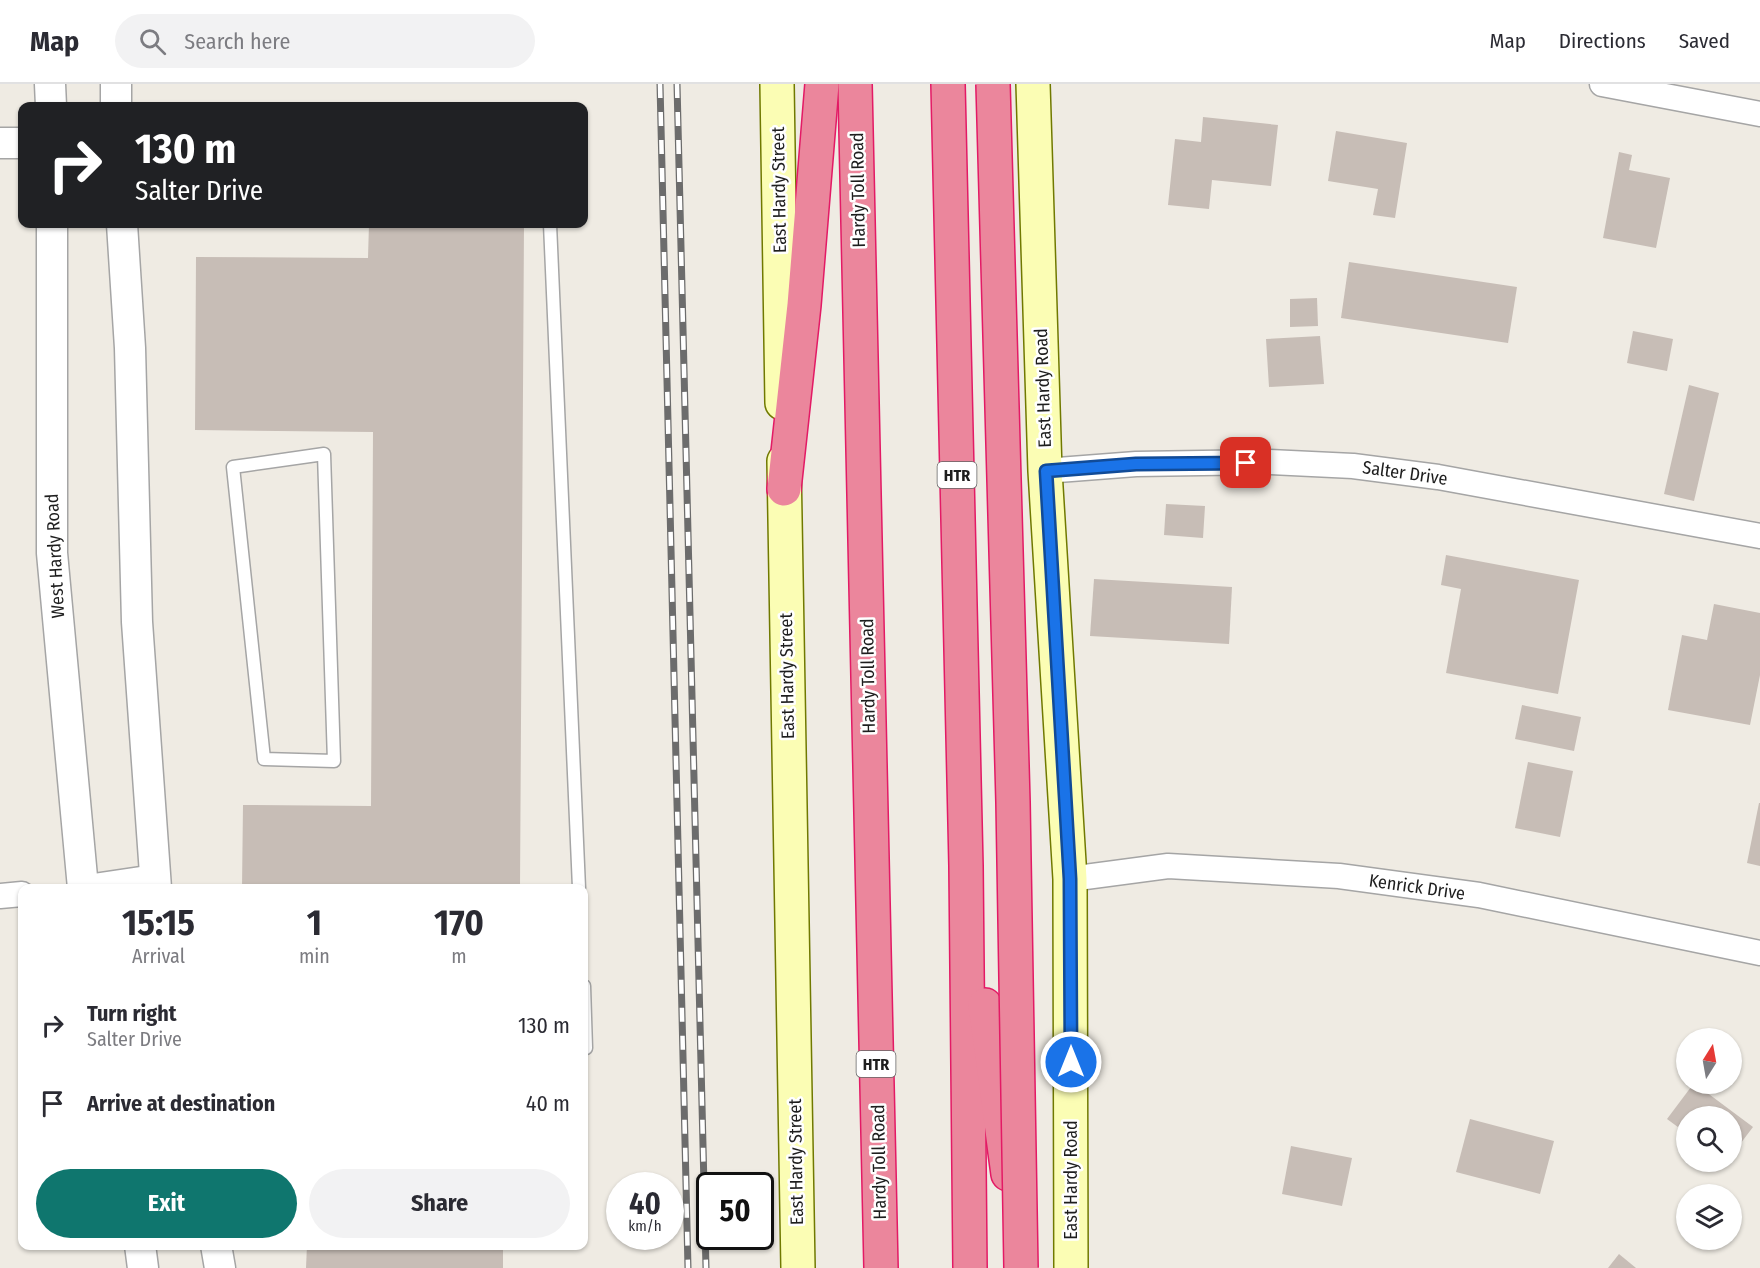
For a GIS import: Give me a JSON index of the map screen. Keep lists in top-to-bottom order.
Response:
{
  "streets": {
    "highway": ["Hardy Toll Road", "HTR"],
    "main road": ["East Hardy Street", "East Hardy Road"],
    "street": ["Salter Drive", "West Hardy Road", "Kenrick Drive"]
  },
  "crossings": [
    ["East Hardy Road", "Salter Drive"],
    ["East Hardy Road", "Kenrick Drive"]
  ],
  "north": "top",
  "page": {
    "header": "Map",
    "search": "Search here",
    "nav": ["Map", "Directions", "Saved"],
    "turn": ["130 m", "Salter Drive"],
    "eta": [
      "15:15",
      "Arrival",
      "1",
      "min",
      "170",
      "m"
    ],
    "list": [
      {
        "name": "Turn right",
        "note": "Salter Drive",
        "value": "130 m"
      },
      {
        "name": "Arrive at destination",
        "value": "40 m"
      }
    ],
    "buttons": ["Exit", "Share"],
    "speed": "40 km/h",
    "limit": "50"
  }
}
